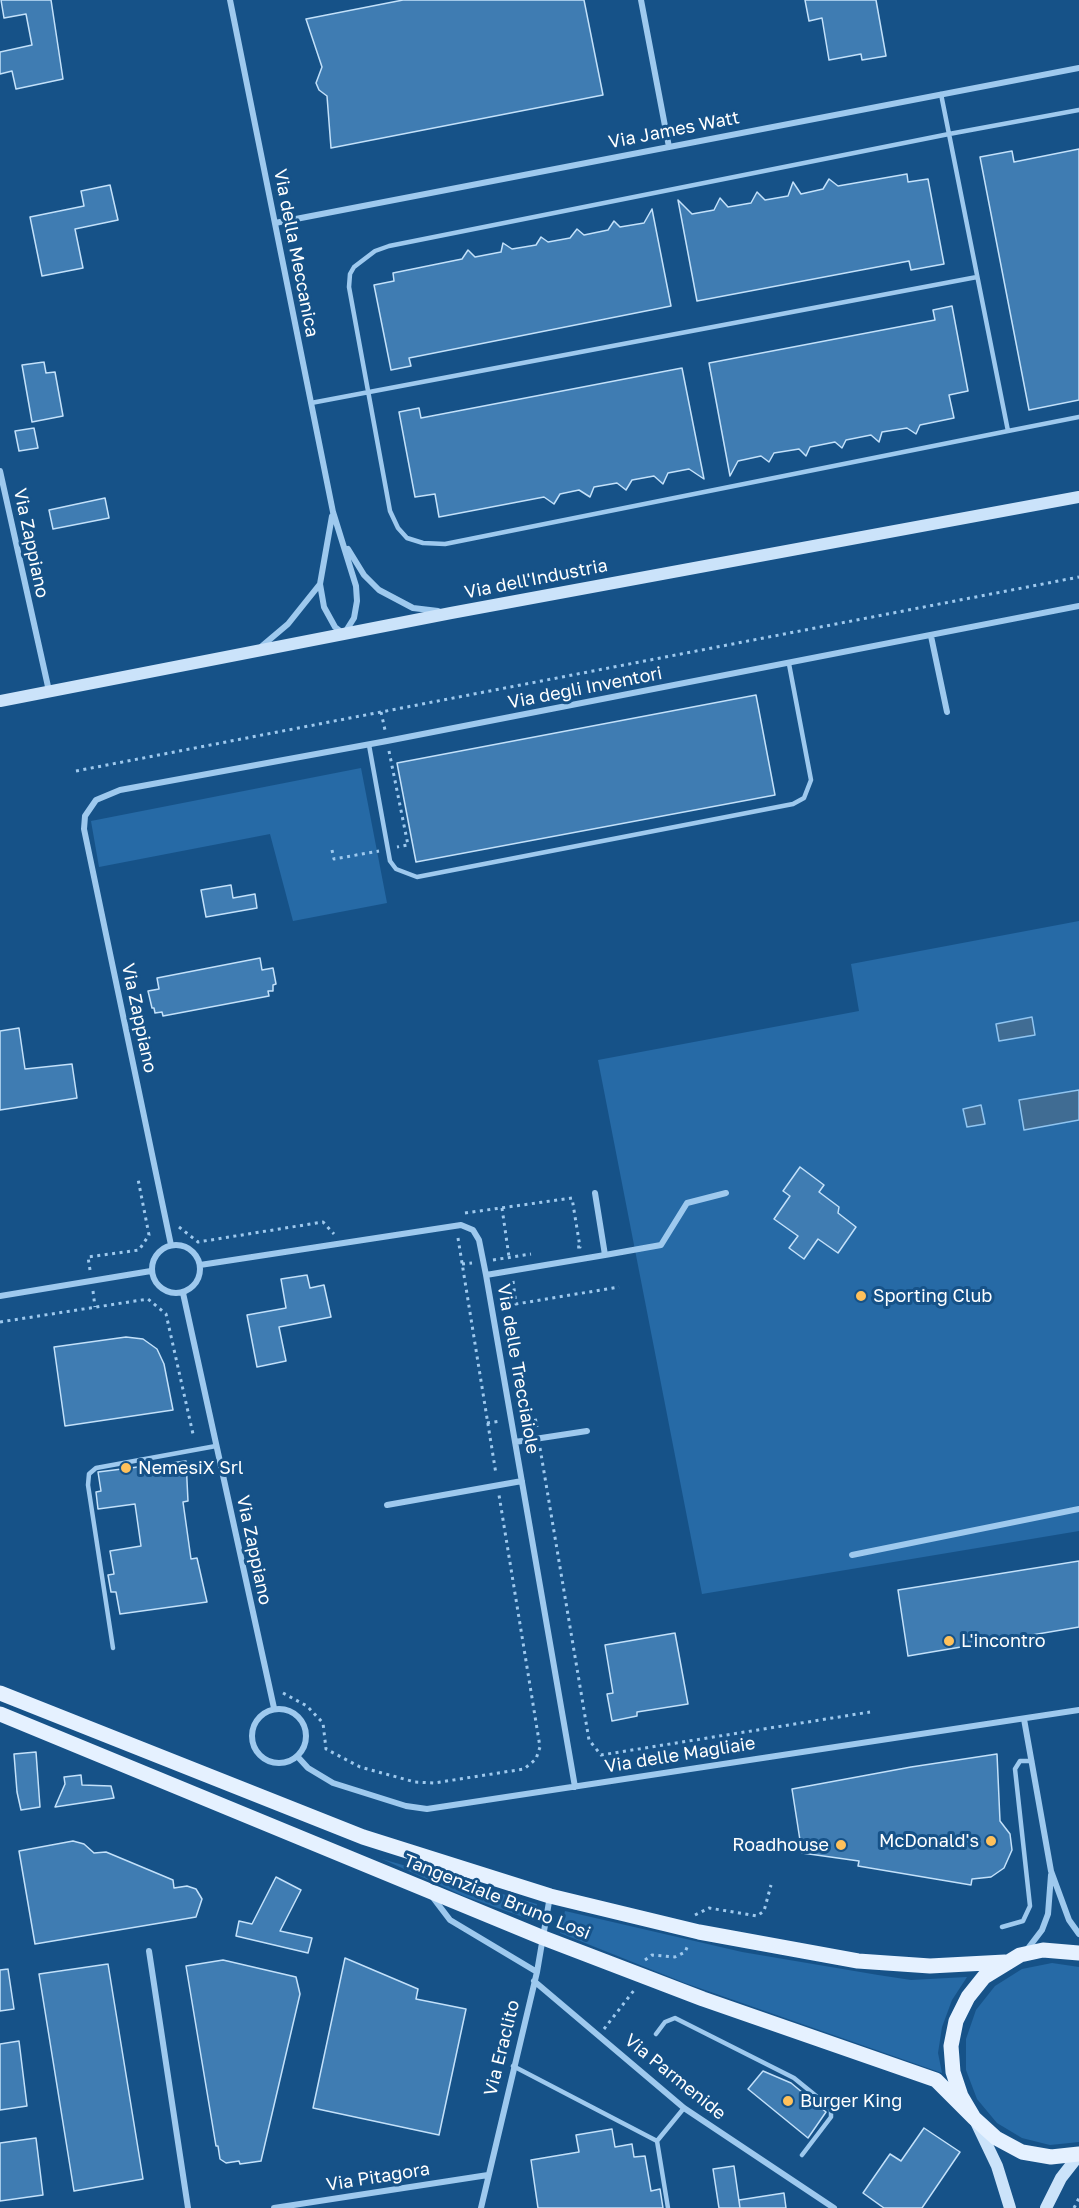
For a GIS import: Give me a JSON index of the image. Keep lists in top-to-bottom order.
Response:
{
  "streets": {
    "main road": ["Tangenziale Bruno Losi"],
    "street": [
      "Via James Watt",
      "Via della Meccanica",
      "Via Zappiano",
      "Via dell'Industria",
      "Via degli Inventori",
      "Via delle Trecciaiole",
      "Via delle Magliaie",
      "Via Eraclito",
      "Via Parmenide",
      "Via Pitagora"
    ]
  },
  "crossings": [
    ["Via James Watt", "Via della Meccanica"],
    ["Via della Meccanica", "Via dell'Industria"],
    ["Via Zappiano", "Via dell'Industria"],
    ["Via Zappiano", "Via degli Inventori"],
    ["Via Zappiano", "Via delle Magliaie"],
    ["Via delle Trecciaiole", "Via delle Magliaie"],
    ["Tangenziale Bruno Losi", "Via Eraclito"],
    ["Via Eraclito", "Via Parmenide"],
    ["Via Eraclito", "Via Pitagora"]
  ],
  "places": [
    "Sporting Club",
    "NemesiX Srl",
    "L'incontro",
    "McDonald's",
    "Roadhouse",
    "Burger King"
  ]
}
